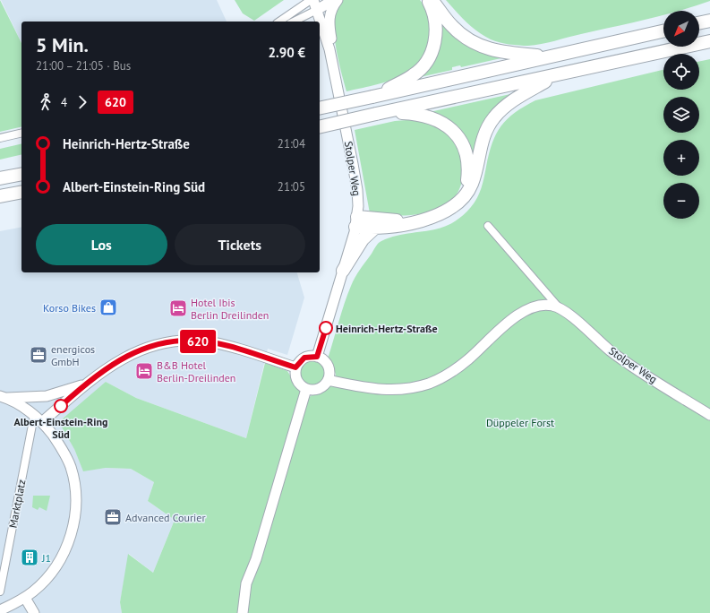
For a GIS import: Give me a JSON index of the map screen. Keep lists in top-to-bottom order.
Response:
{
  "streets": {
    "street": ["Stolper Weg", "Marktplatz"]
  },
  "parks": ["Düppeler Forst"],
  "places": {
    "shop": ["Korso Bikes"],
    "hotel": ["Hotel Ibis Berlin Dreilinden", "B&B Hotel Berlin-Dreilinden"],
    "other": ["Heinrich-Hertz-Straße", "Albert-Einstein-Ring Süd"],
    "office": ["energicos GmbH", "Advanced Courier"],
    "building": ["J1"]
  },
  "lines": ["bus line 620"],
  "north": "bottom left",
  "page": {
    "on_map": "620",
    "map_buttons": ["+", "−"],
    "heading": ["5 Min.", "21:00 – 21:05 · Bus", "2.90 €"],
    "legs": ["4", "620"],
    "list": [
      {
        "name": "Heinrich-Hertz-Straße",
        "value": "21:04"
      },
      {
        "name": "Albert-Einstein-Ring Süd",
        "value": "21:05"
      }
    ],
    "buttons": ["Los", "Tickets"]
  }
}
